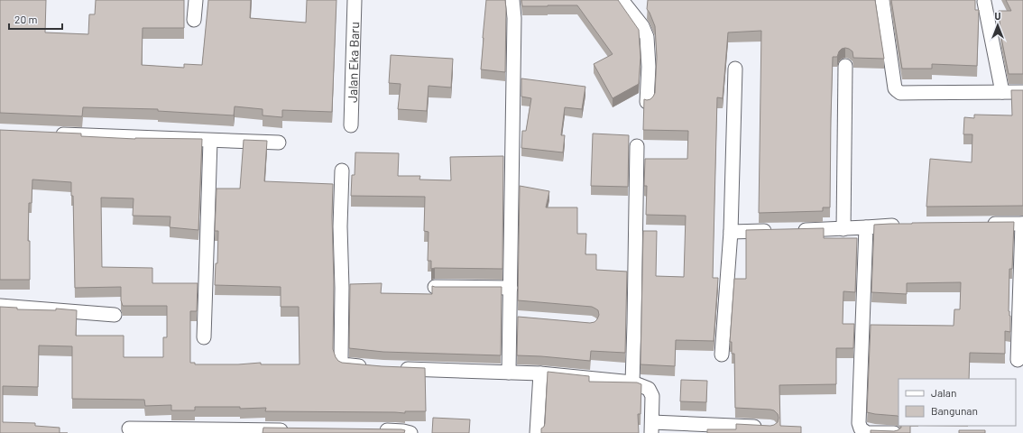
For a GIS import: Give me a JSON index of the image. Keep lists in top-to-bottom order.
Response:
{
  "streets": {
    "street": ["Jalan Eka Baru"]
  },
  "legend": ["Jalan", "Bangunan"],
  "scale_bar": "20 m",
  "north": "top"
}
